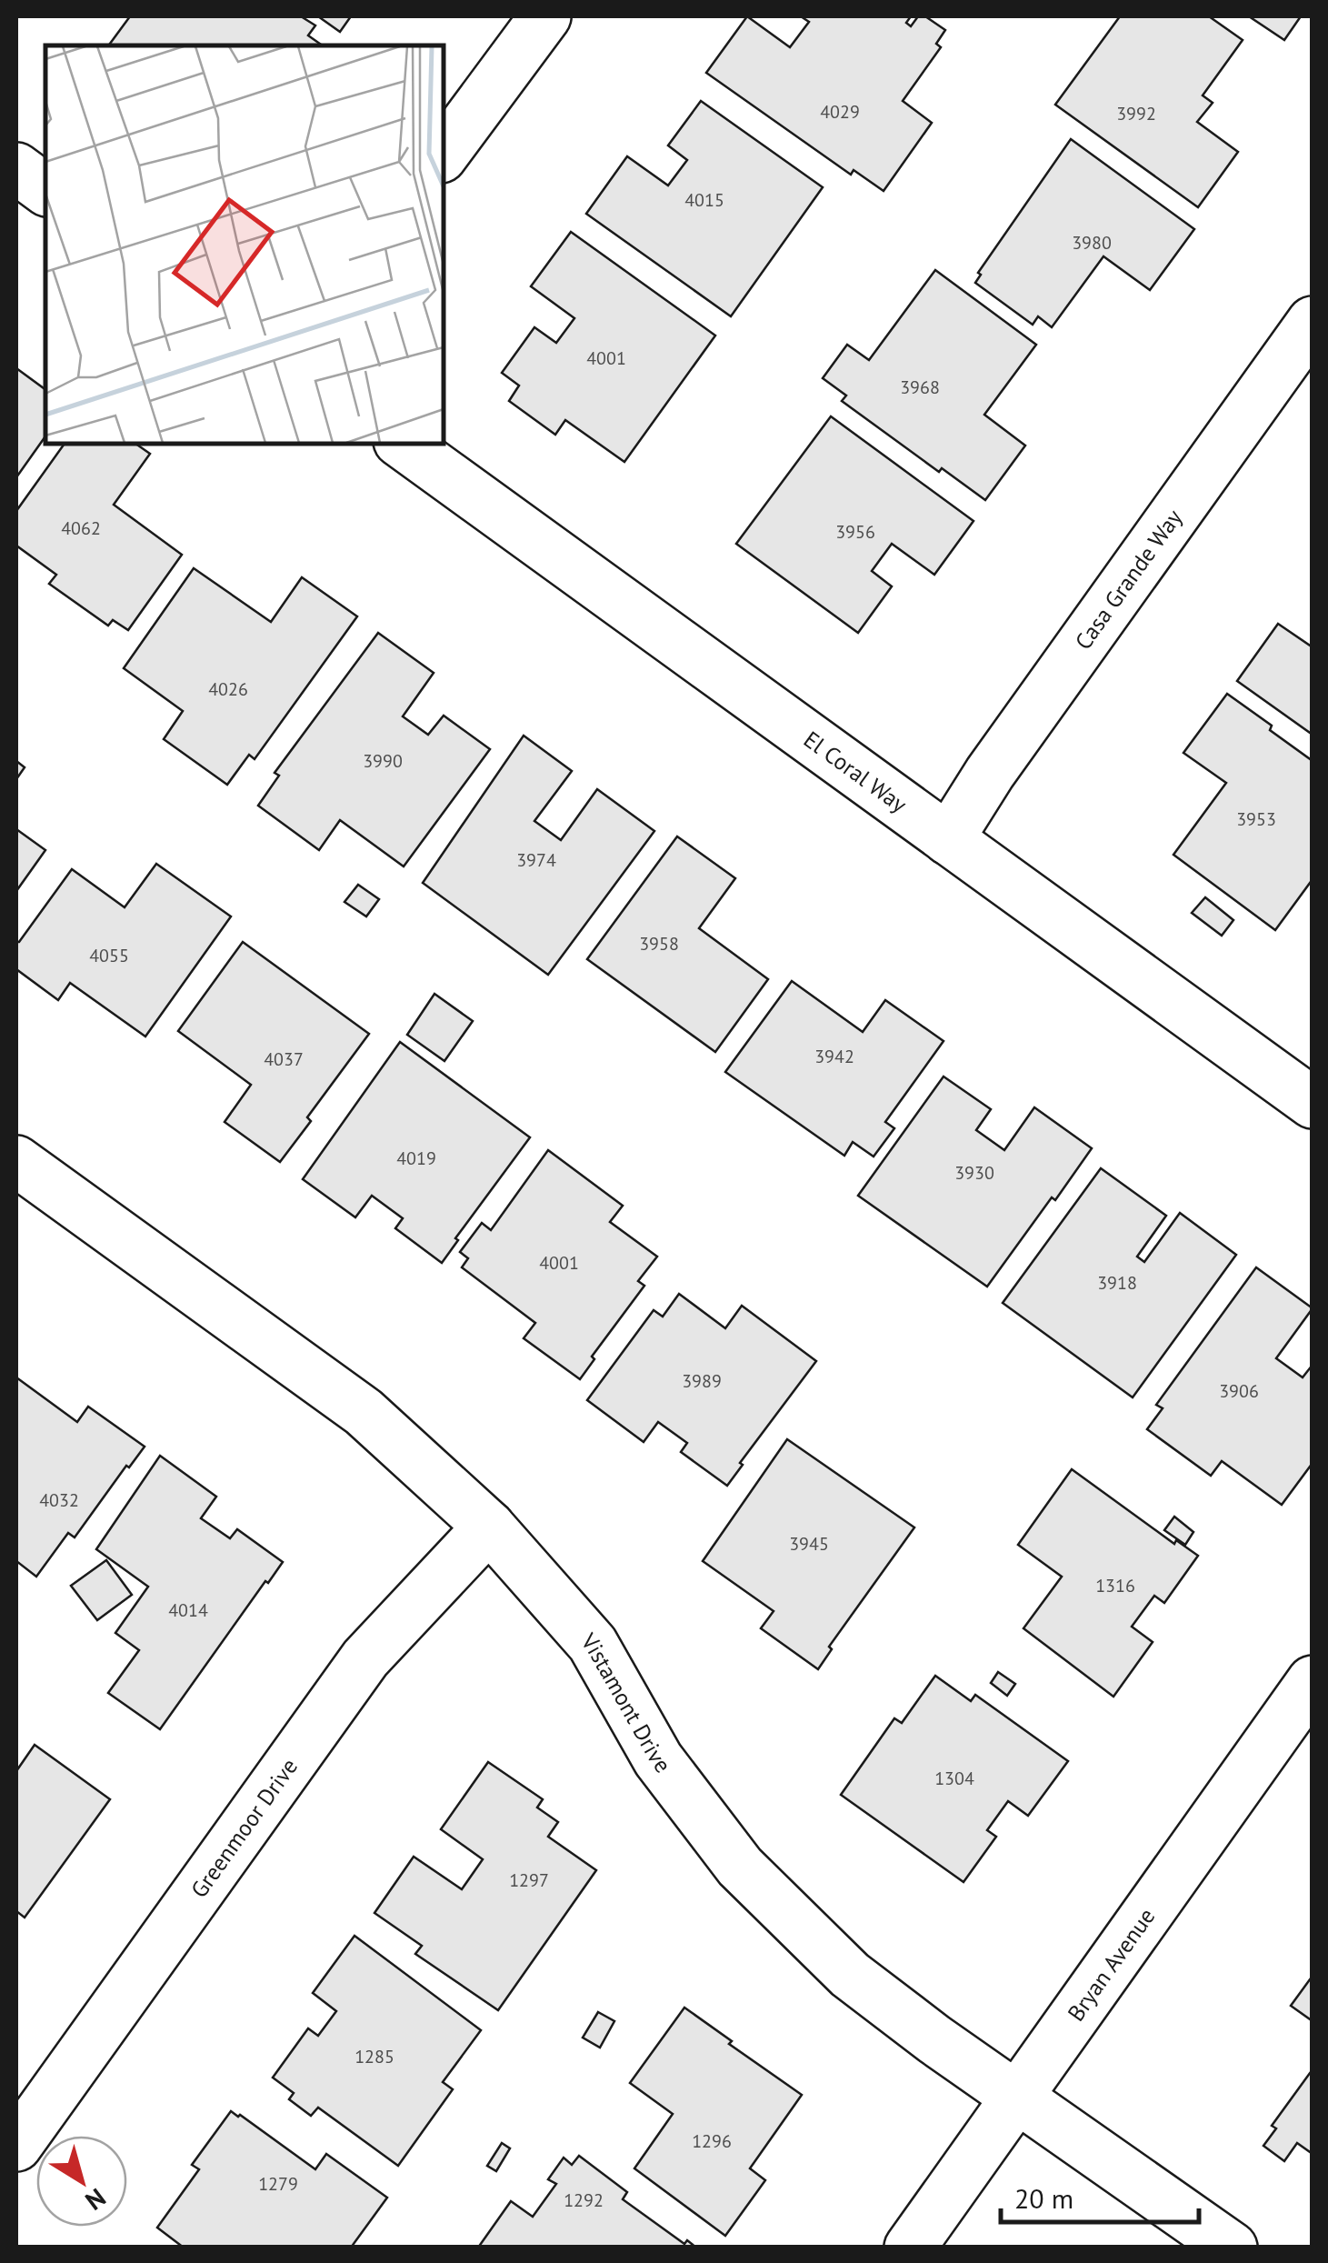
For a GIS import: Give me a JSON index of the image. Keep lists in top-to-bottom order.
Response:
{
  "streets": {
    "street": [
      "Casa Grande Way",
      "El Coral Way",
      "Vistamont Drive",
      "Greenmoor Drive",
      "Bryan Avenue"
    ]
  },
  "crossings": [
    ["Casa Grande Way", "El Coral Way"],
    ["Vistamont Drive", "Greenmoor Drive"],
    ["Vistamont Drive", "Bryan Avenue"]
  ],
  "house_numbers": [
    "4029",
    "3992",
    "4015",
    "3980",
    "4001",
    "3968",
    "4062",
    "3956",
    "4026",
    "3990",
    "3953",
    "3974",
    "3958",
    "4055",
    "3942",
    "4037",
    "4019",
    "3930",
    "4001",
    "3918",
    "3989",
    "3906",
    "4032",
    "3945",
    "1316",
    "4014",
    "1304",
    "1297",
    "1285",
    "1296",
    "1279",
    "1292"
  ],
  "scale_bar": "20 m",
  "north": "bottom right"
}
